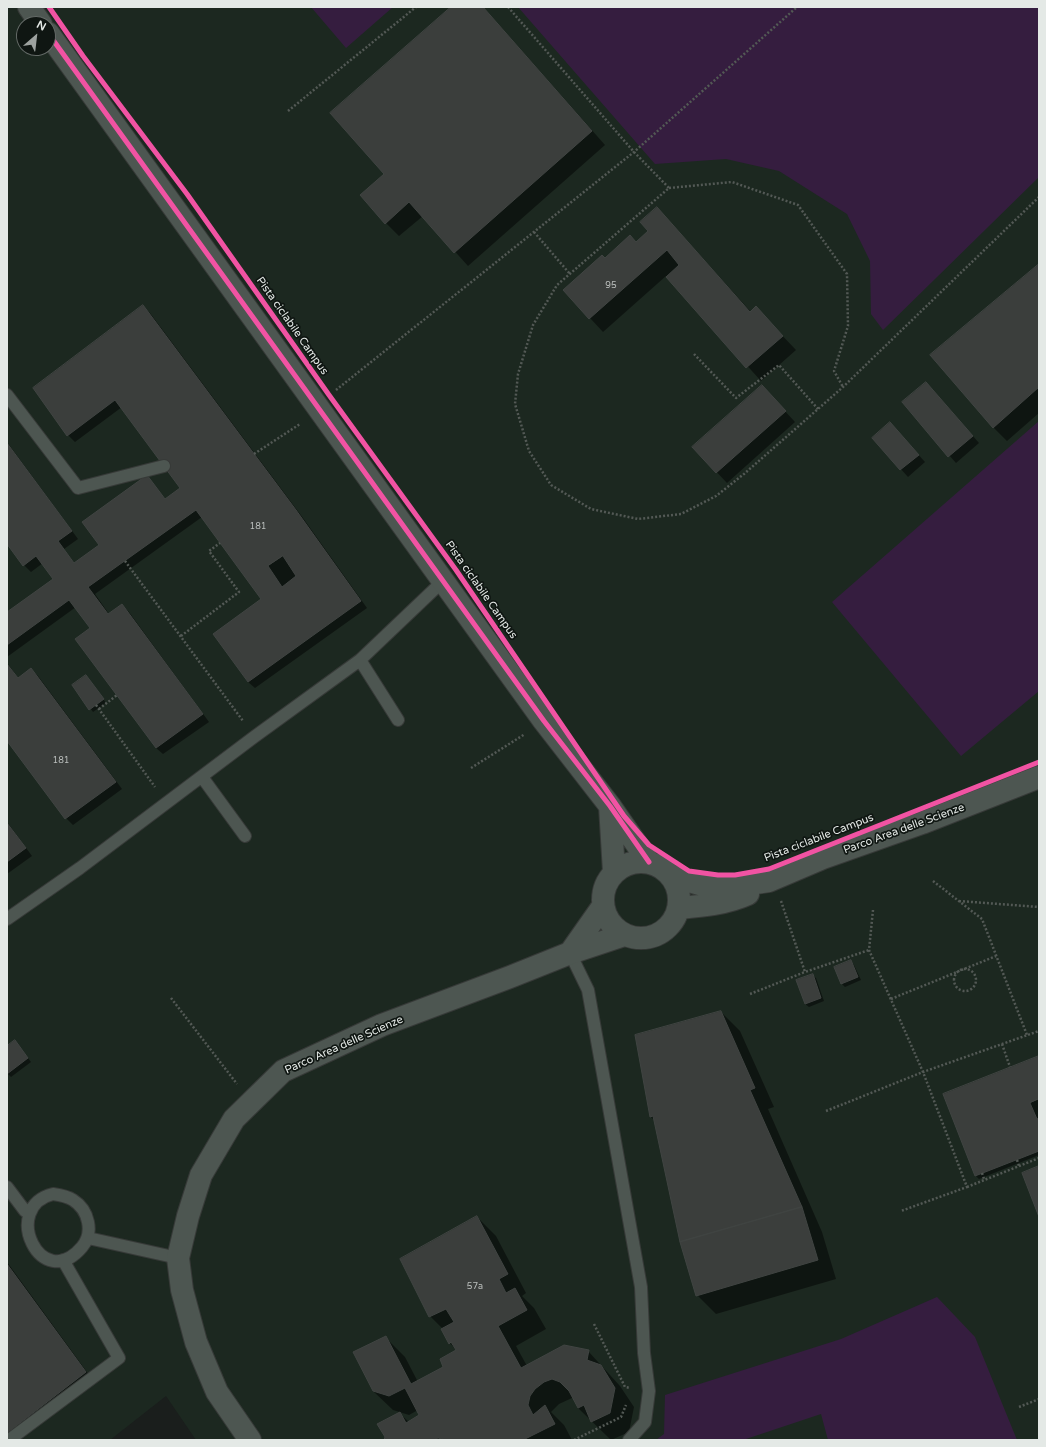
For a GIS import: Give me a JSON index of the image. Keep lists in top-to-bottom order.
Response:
{
  "streets": {
    "street": ["Parco Area delle Scienze"],
    "cycle path": ["Pista ciclabile Campus"]
  },
  "house_numbers": [
    "95",
    "181",
    "181",
    "57a"
  ],
  "north": "top right"
}
